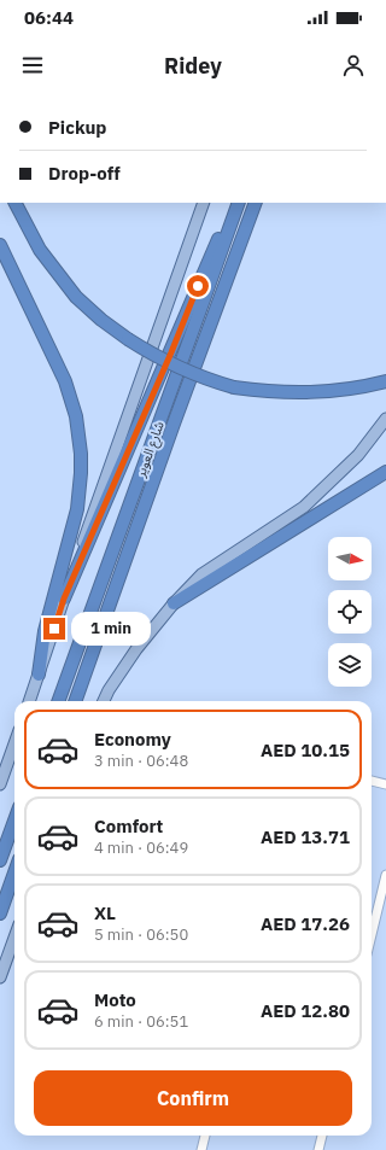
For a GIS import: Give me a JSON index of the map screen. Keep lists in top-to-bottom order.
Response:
{
  "streets": {
    "highway": ["شارع العوير"]
  },
  "north": "right",
  "page": {
    "status": "06:44",
    "header": "Ridey",
    "banner": ["Pickup", "Drop-off"],
    "bubble": "1 min",
    "list": [
      {
        "name": "Economy",
        "note": "3 min · 06:48",
        "value": "AED 10.15"
      },
      {
        "name": "Comfort",
        "note": "4 min · 06:49",
        "value": "AED 13.71"
      },
      {
        "name": "XL",
        "note": "5 min · 06:50",
        "value": "AED 17.26"
      },
      {
        "name": "Moto",
        "note": "6 min · 06:51",
        "value": "AED 12.80"
      }
    ],
    "buttons": "Confirm"
  }
}
